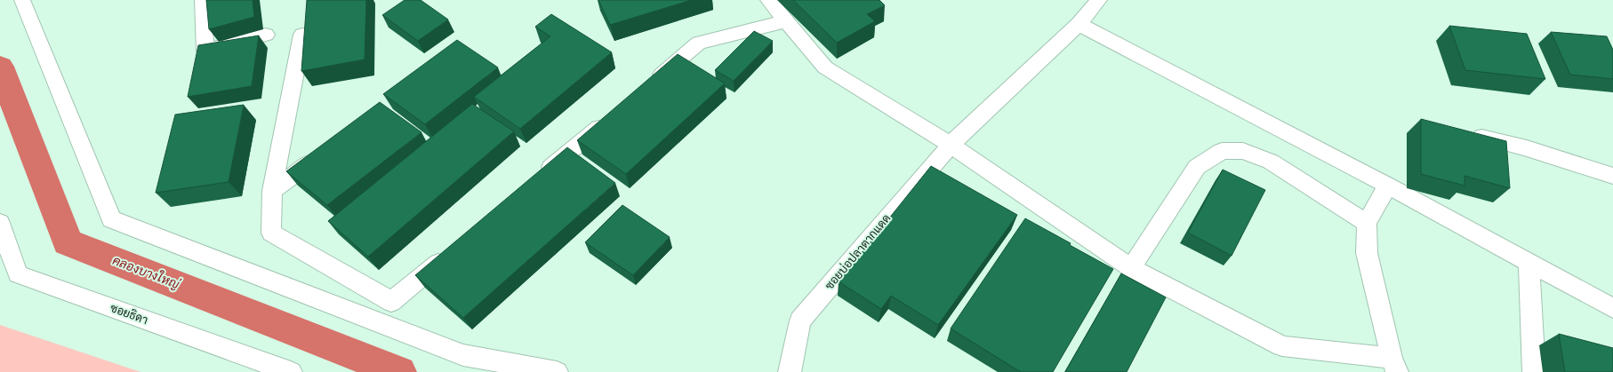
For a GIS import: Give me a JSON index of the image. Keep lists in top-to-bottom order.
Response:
{
  "streets": {
    "street": ["ซอยบ่อปลาตากแดด", "ซอยธิดา"]
  },
  "water": ["คลองบางใหญ่"]
}
